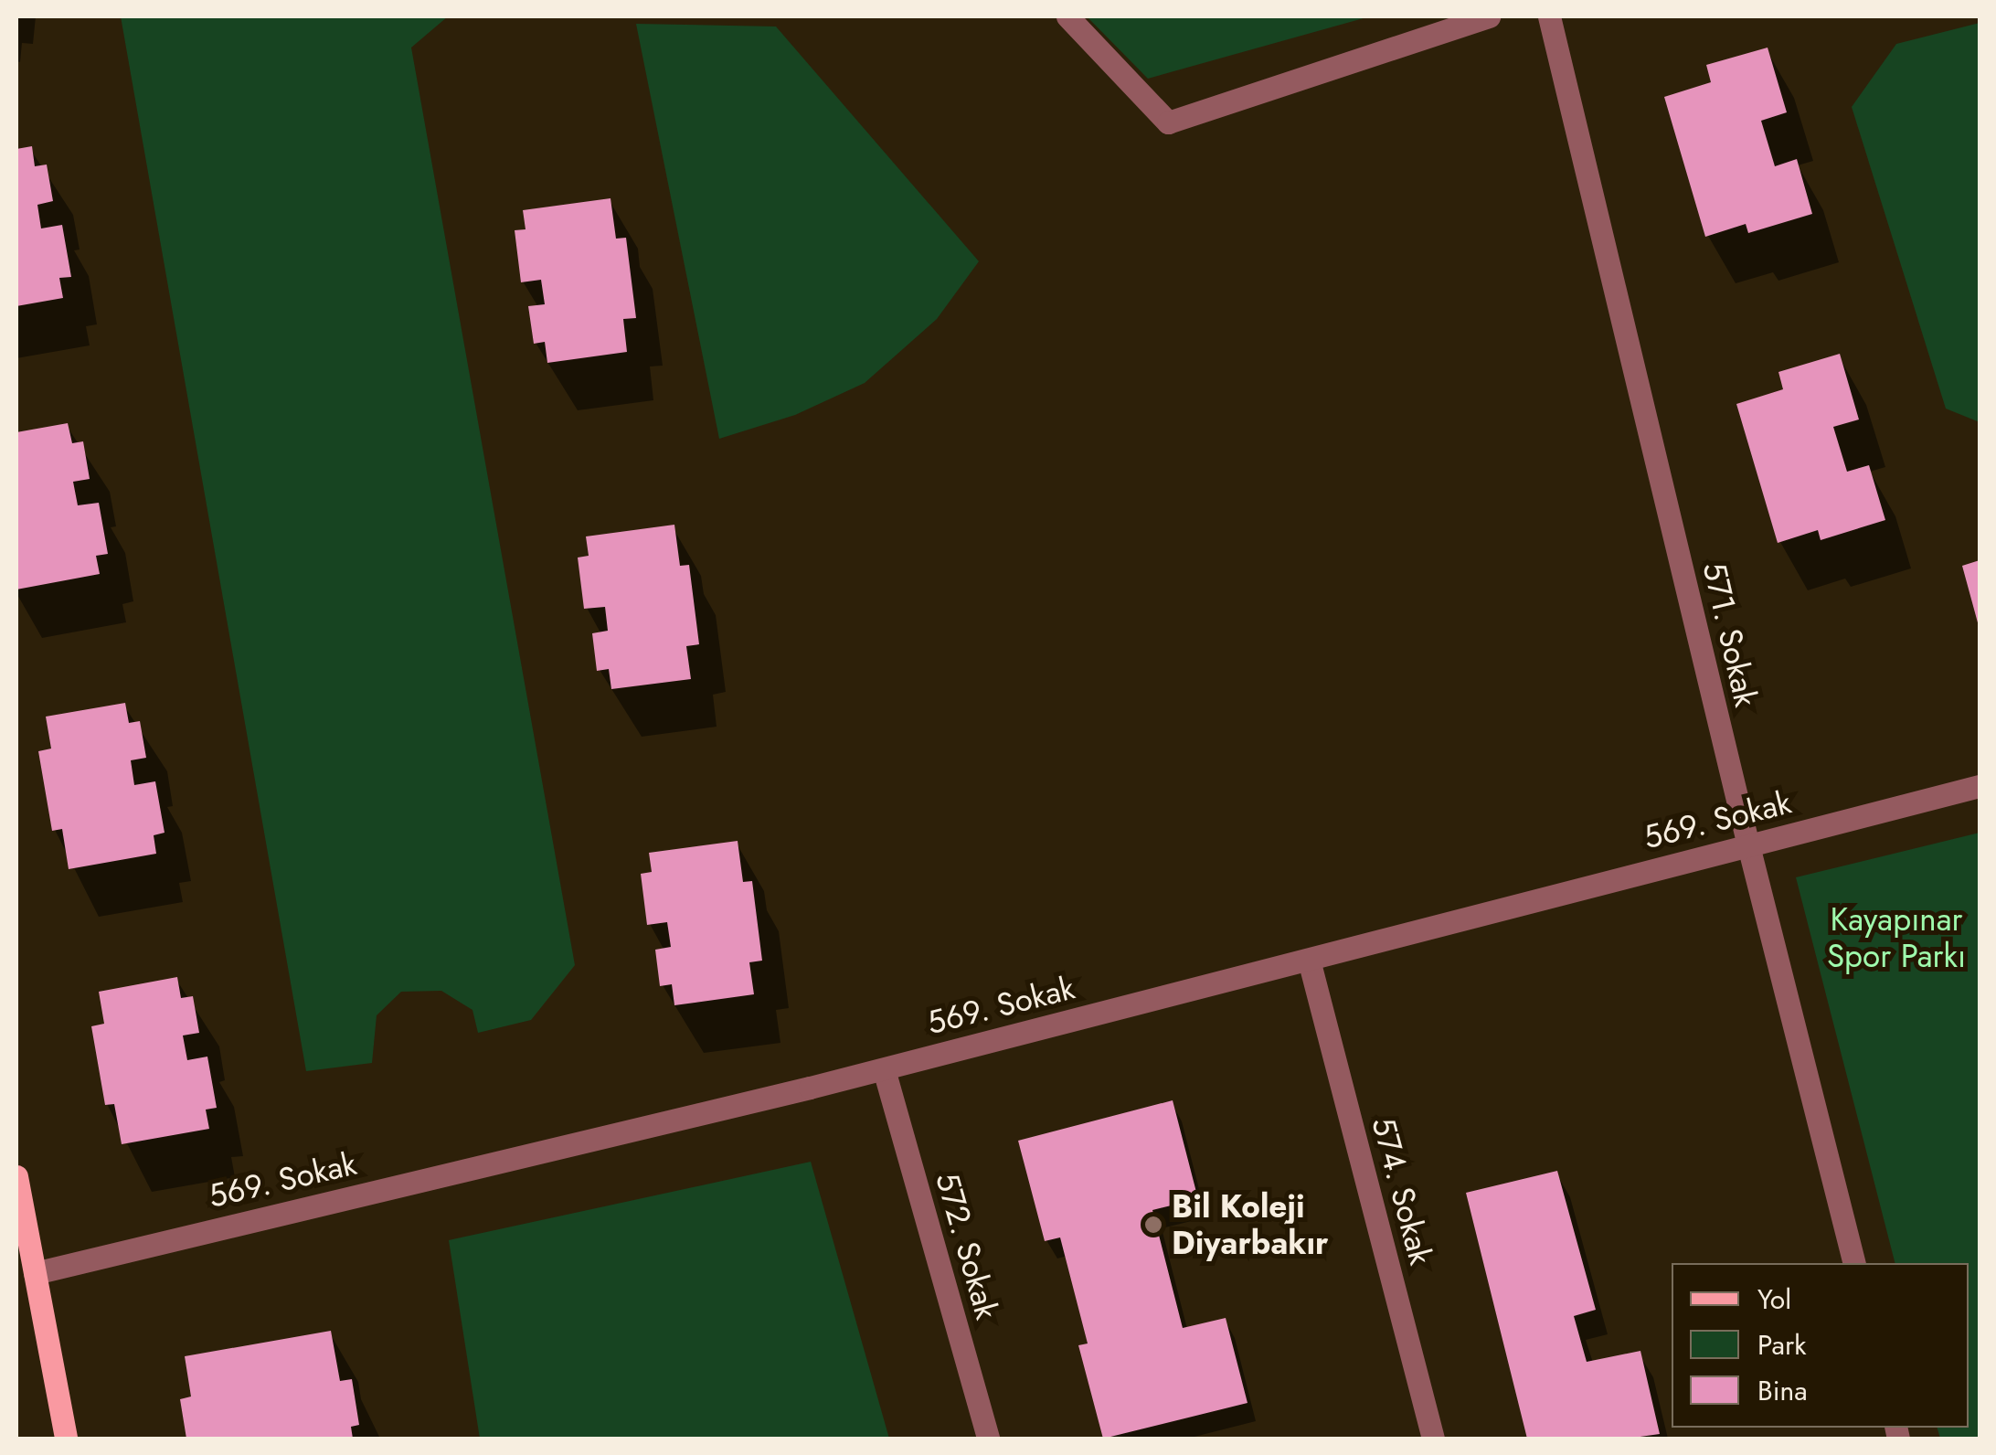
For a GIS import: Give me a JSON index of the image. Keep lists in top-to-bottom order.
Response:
{
  "streets": {
    "street": [
      "571. Sokak",
      "569. Sokak",
      "574. Sokak",
      "572. Sokak"
    ]
  },
  "crossings": [
    ["571. Sokak", "569. Sokak"],
    ["569. Sokak", "574. Sokak"],
    ["569. Sokak", "572. Sokak"]
  ],
  "parks": ["Kayapınar Spor Parkı"],
  "places": ["Bil Koleji Diyarbakır"],
  "legend": ["Yol", "Park", "Bina"]
}
